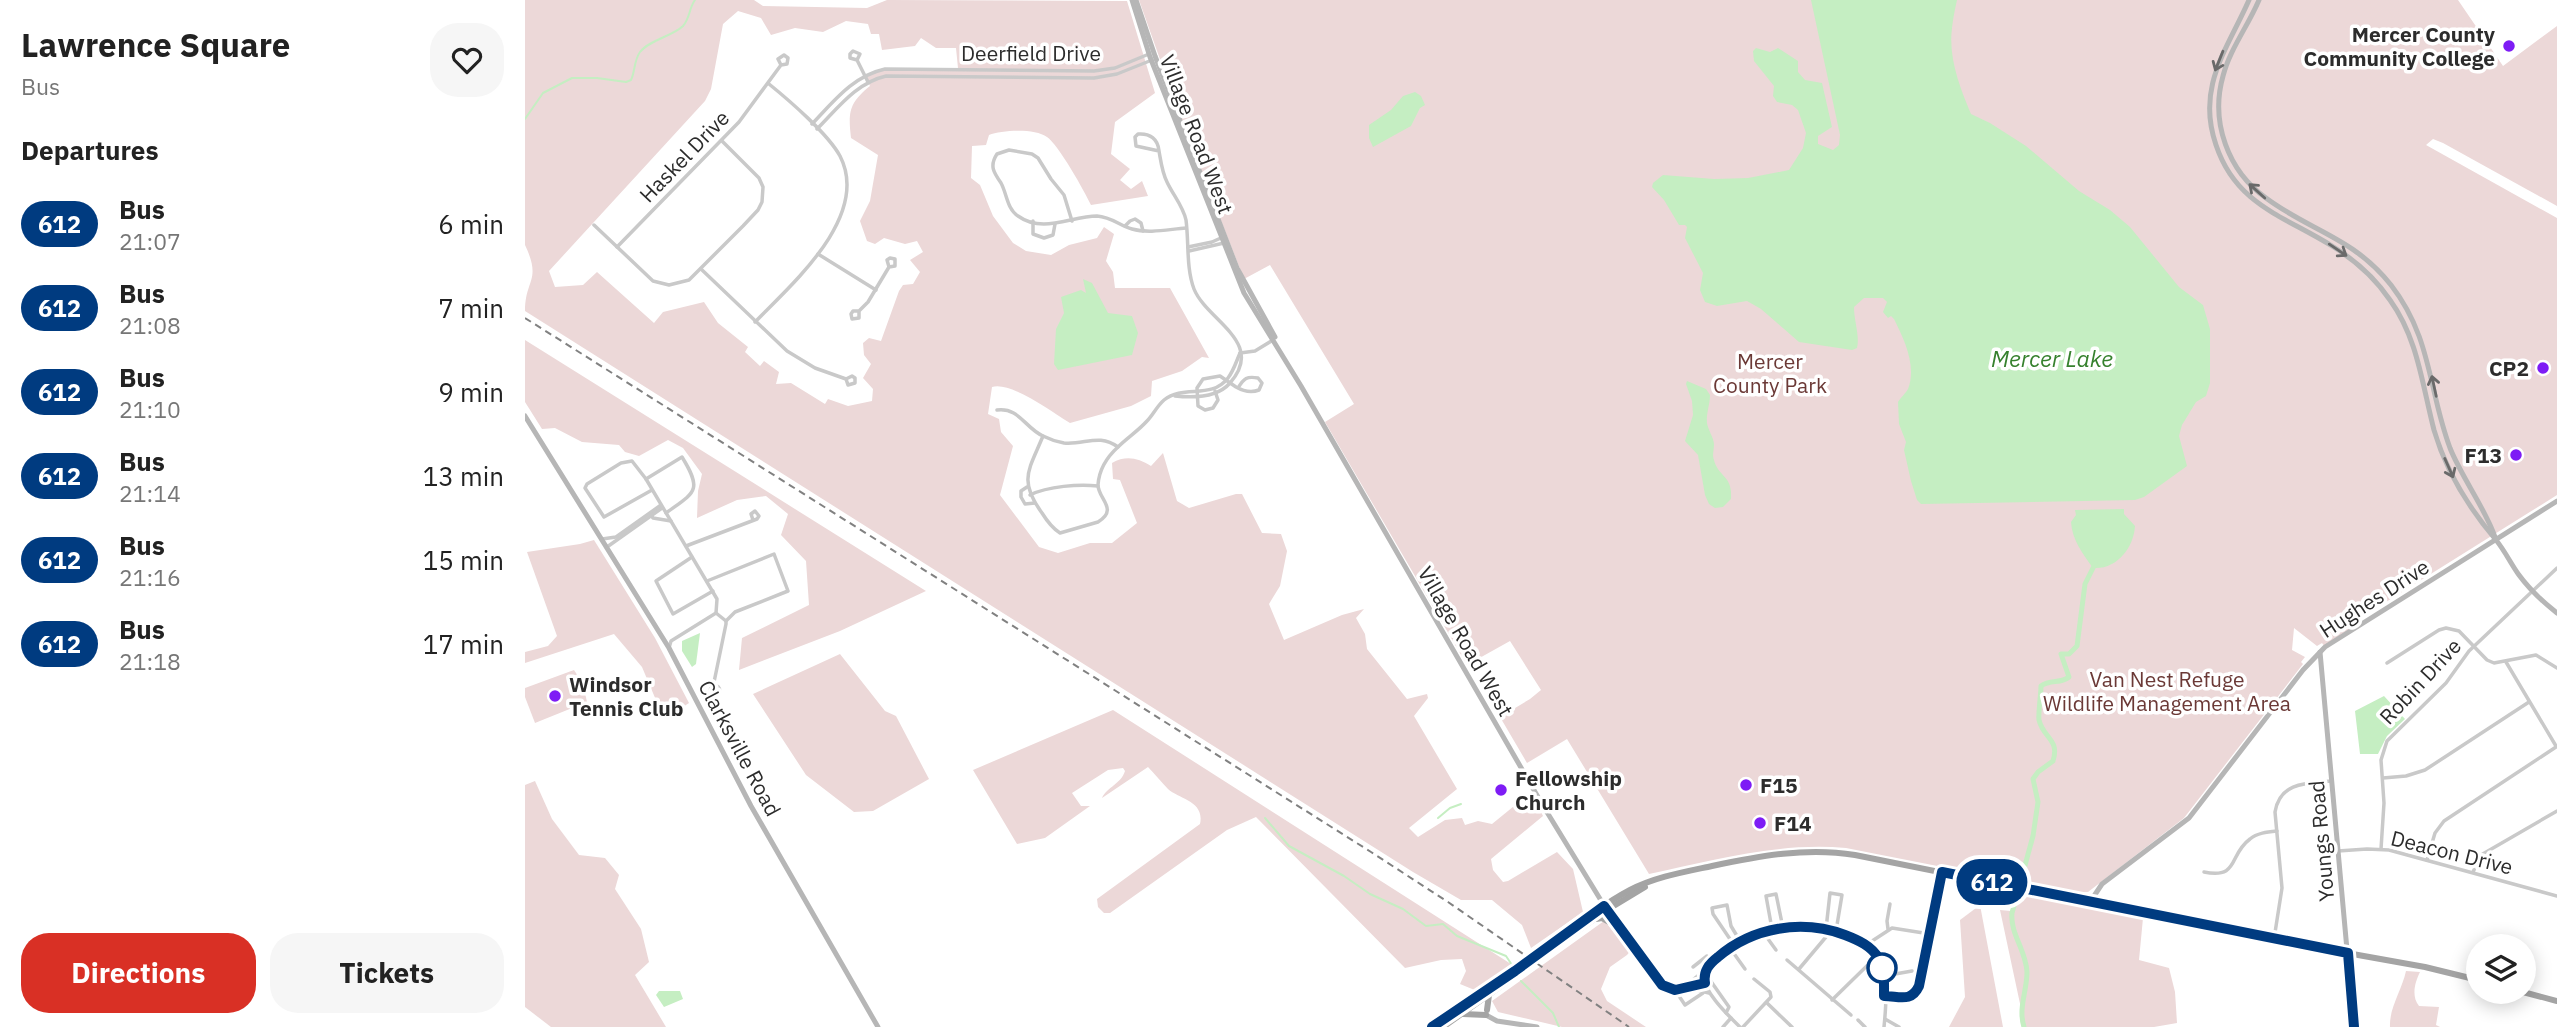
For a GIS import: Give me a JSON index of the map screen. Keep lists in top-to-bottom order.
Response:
{
  "streets": {
    "street": [
      "Deerfield Drive",
      "Village Road West",
      "Haskel Drive",
      "Hughes Drive",
      "Robin Drive",
      "Clarksville Road",
      "Youngs Road",
      "Deacon Drive"
    ]
  },
  "crossings": [
    ["Deerfield Drive", "Village Road West"],
    ["Hughes Drive", "Youngs Road"],
    ["Robin Drive", "Deacon Drive"],
    ["Youngs Road", "Deacon Drive"]
  ],
  "water": ["Mercer Lake"],
  "parks": ["Mercer County Park", "Van Nest Refuge Wildlife Management Area"],
  "places": [
    "Mercer County Community College",
    "CP2",
    "F13",
    "Windsor Tennis Club",
    "F15",
    "Fellowship Church",
    "F14"
  ],
  "lines": ["bus line 612"],
  "page": {
    "heading": [
      ["Lawrence Square", "Bus"],
      "Departures"
    ],
    "on_map": "612",
    "list": [
      {
        "mark": "612",
        "name": "Bus",
        "note": "21:07",
        "value": "6 min"
      },
      {
        "mark": "612",
        "name": "Bus",
        "note": "21:08",
        "value": "7 min"
      },
      {
        "mark": "612",
        "name": "Bus",
        "note": "21:10",
        "value": "9 min"
      },
      {
        "mark": "612",
        "name": "Bus",
        "note": "21:14",
        "value": "13 min"
      },
      {
        "mark": "612",
        "name": "Bus",
        "note": "21:16",
        "value": "15 min"
      },
      {
        "mark": "612",
        "name": "Bus",
        "note": "21:18",
        "value": "17 min"
      }
    ],
    "buttons": ["Directions", "Tickets"]
  }
}
